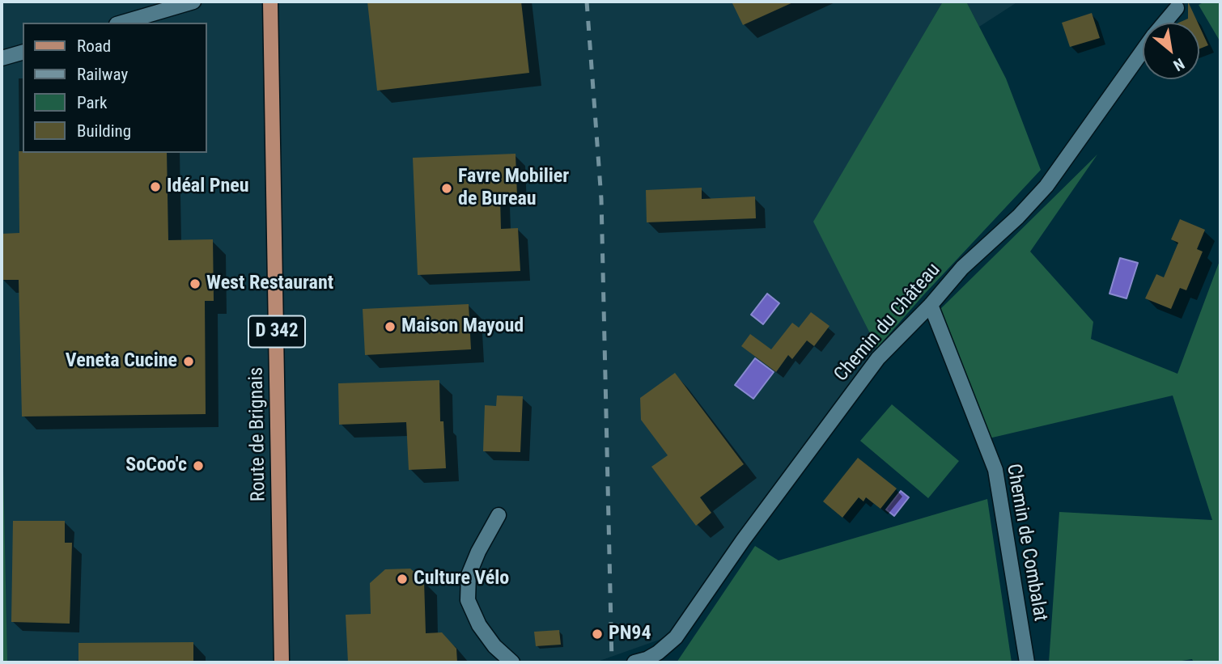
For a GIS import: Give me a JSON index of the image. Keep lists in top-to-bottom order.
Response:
{
  "streets": {
    "main road": ["D 342", "Route de Brignais"],
    "street": ["Chemin du Château", "Chemin de Combalat"]
  },
  "crossings": [
    ["Chemin du Château", "Chemin de Combalat"]
  ],
  "places": [
    "Idéal Pneu",
    "Favre Mobilier de Bureau",
    "West Restaurant",
    "Maison Mayoud",
    "Veneta Cucine",
    "SoCoo'c",
    "Culture Vélo",
    "PN94"
  ],
  "legend": [
    "Road",
    "Railway",
    "Park",
    "Building"
  ],
  "north": "bottom right"
}
